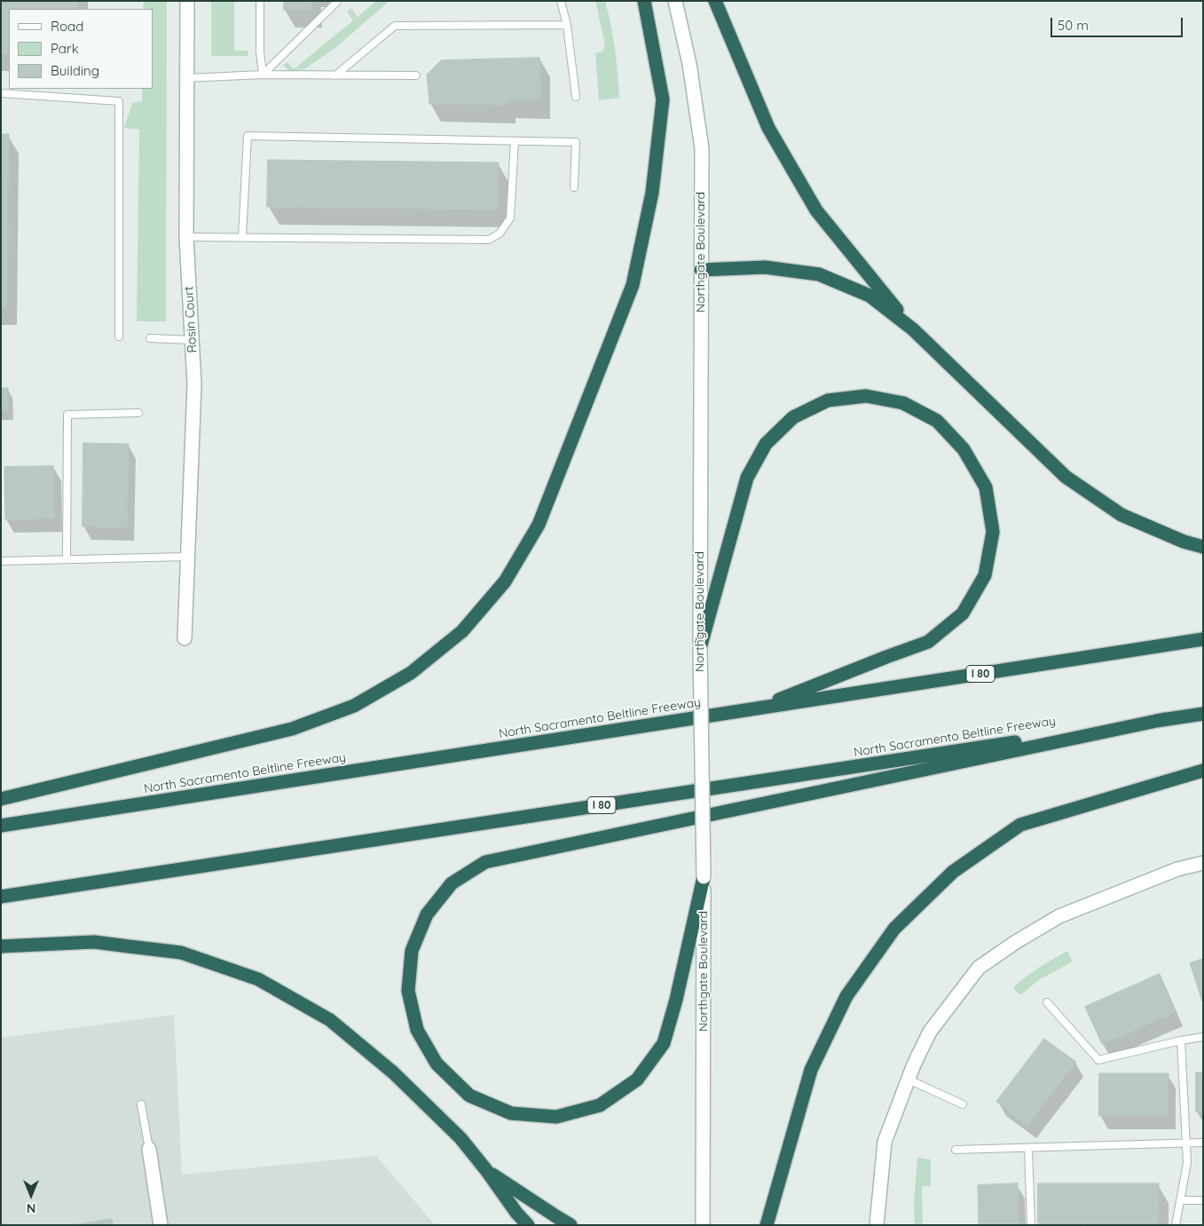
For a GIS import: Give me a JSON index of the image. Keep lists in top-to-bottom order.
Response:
{
  "streets": {
    "highway": ["I 80", "North Sacramento Beltline Freeway"],
    "street": ["Northgate Boulevard", "Rosin Court"]
  },
  "legend": ["Road", "Park", "Building"],
  "scale_bar": "50 m",
  "north": "bottom"
}
